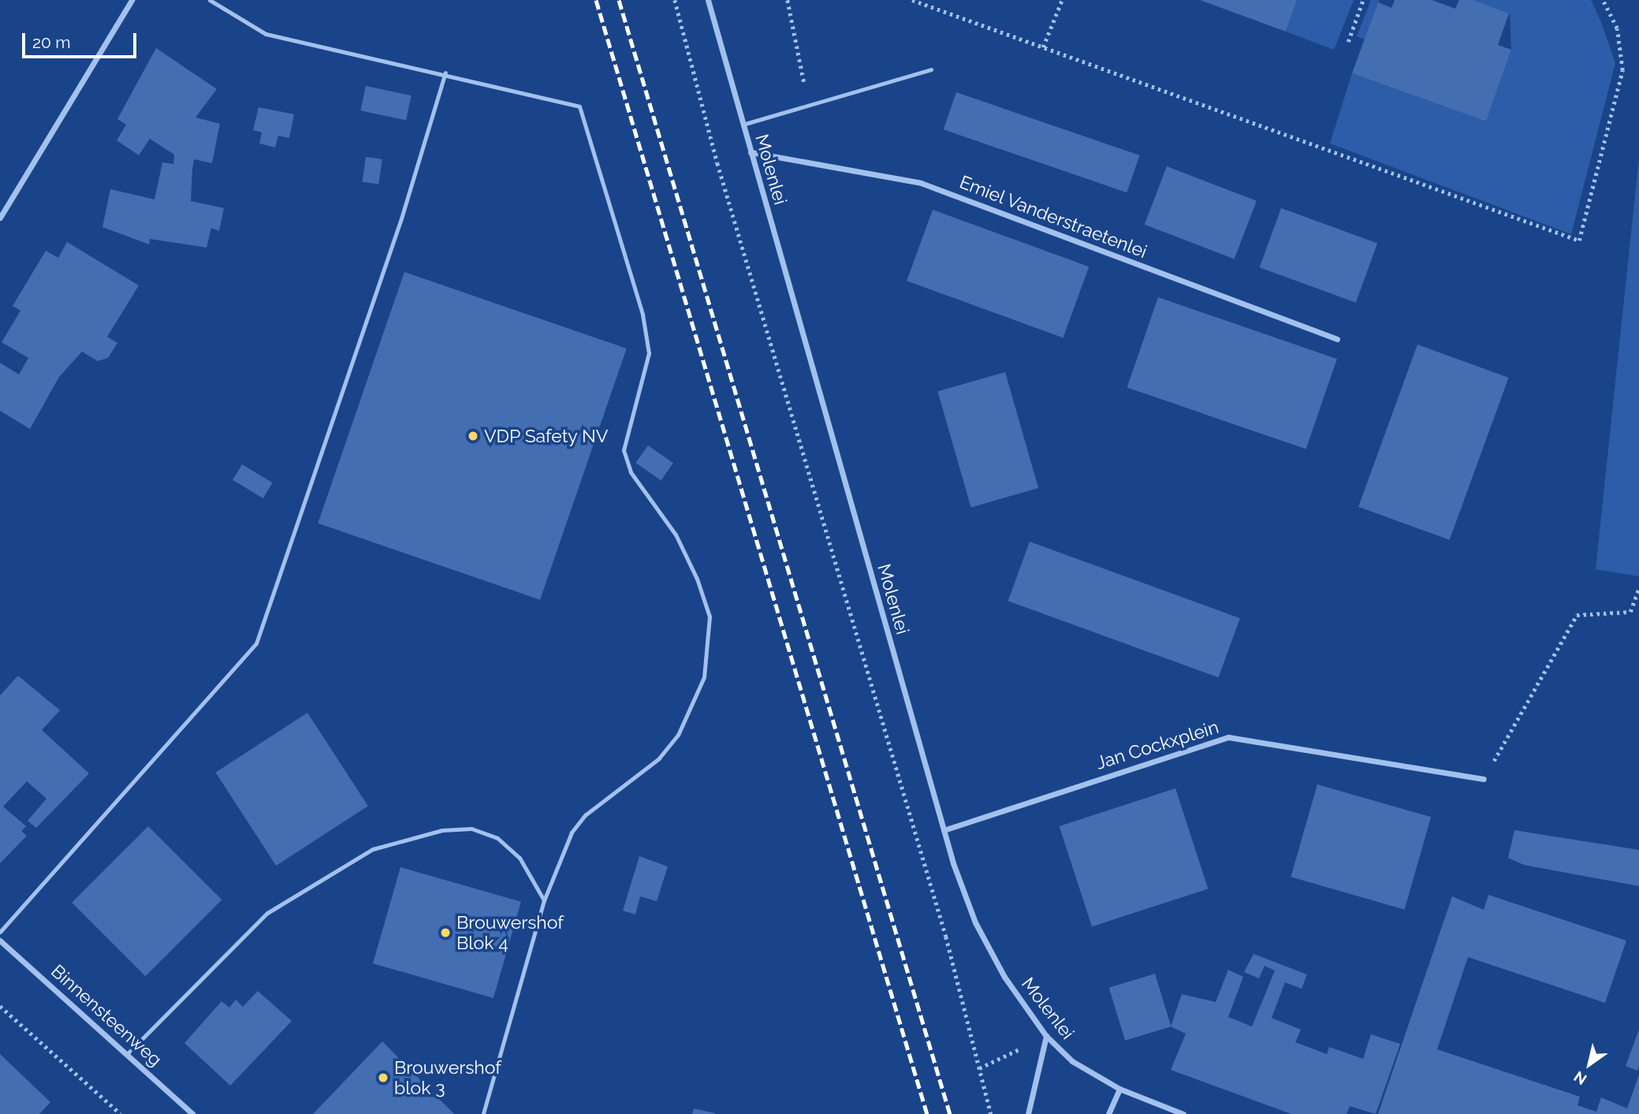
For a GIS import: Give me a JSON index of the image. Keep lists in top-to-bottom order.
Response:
{
  "streets": {
    "street": [
      "Molenlei",
      "Emiel Vanderstraetenlei",
      "Jan Cockxplein",
      "Binnensteenweg"
    ]
  },
  "crossings": [
    ["Molenlei", "Emiel Vanderstraetenlei"],
    ["Molenlei", "Jan Cockxplein"]
  ],
  "places": ["VDP Safety NV", "Brouwershof Blok 4", "Brouwershof blok 3"],
  "scale_bar": "20 m",
  "north": "bottom left"
}
